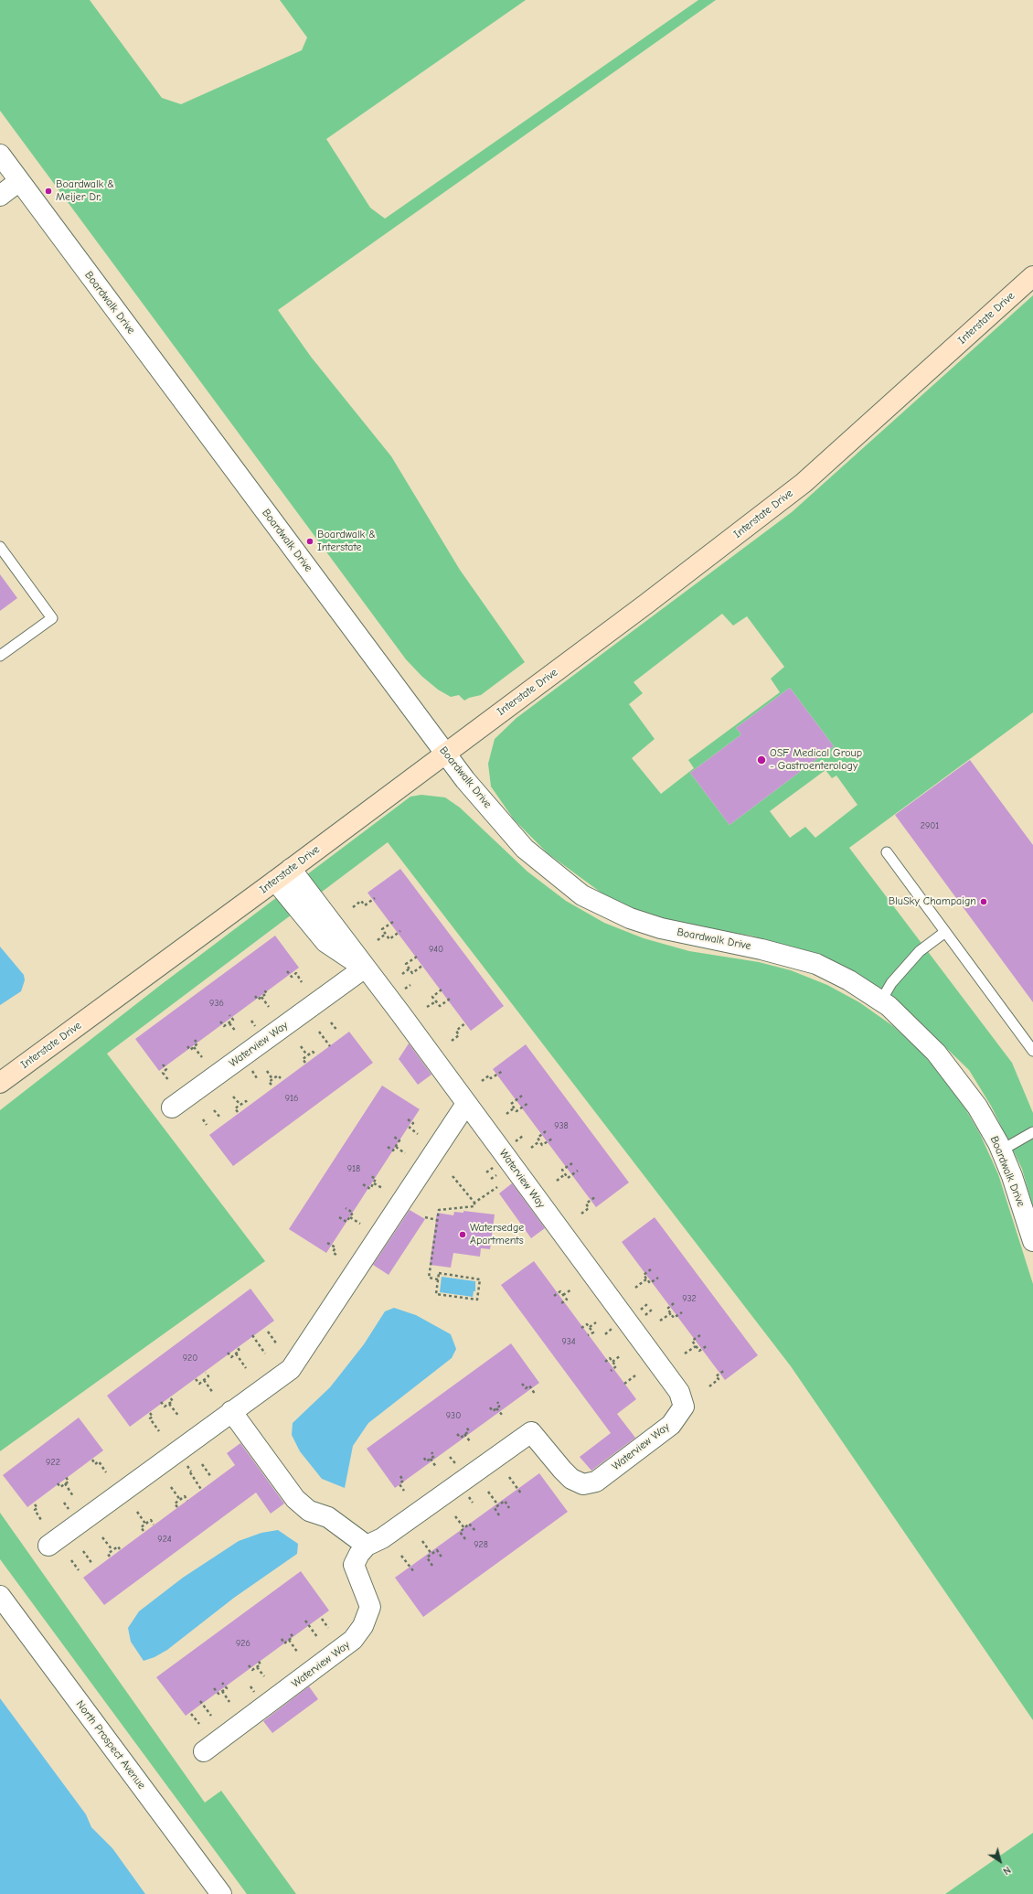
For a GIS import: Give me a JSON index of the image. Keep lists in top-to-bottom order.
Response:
{
  "streets": {
    "main road": ["Interstate Drive"],
    "street": ["Boardwalk Drive", "Waterview Way", "North Prospect Avenue"]
  },
  "crossings": [
    ["Boardwalk Drive", "Interstate Drive"],
    ["Interstate Drive", "Waterview Way"]
  ],
  "places": [
    "Boardwalk & Meijer Dr.",
    "Boardwalk & Interstate",
    "OSF Medical Group - Gastroenterology",
    "BluSky Champaign",
    "Watersedge Apartments"
  ],
  "house_numbers": [
    "2901",
    "940",
    "936",
    "916",
    "938",
    "918",
    "932",
    "934",
    "920",
    "930",
    "922",
    "924",
    "928",
    "926"
  ],
  "north": "bottom right"
}
